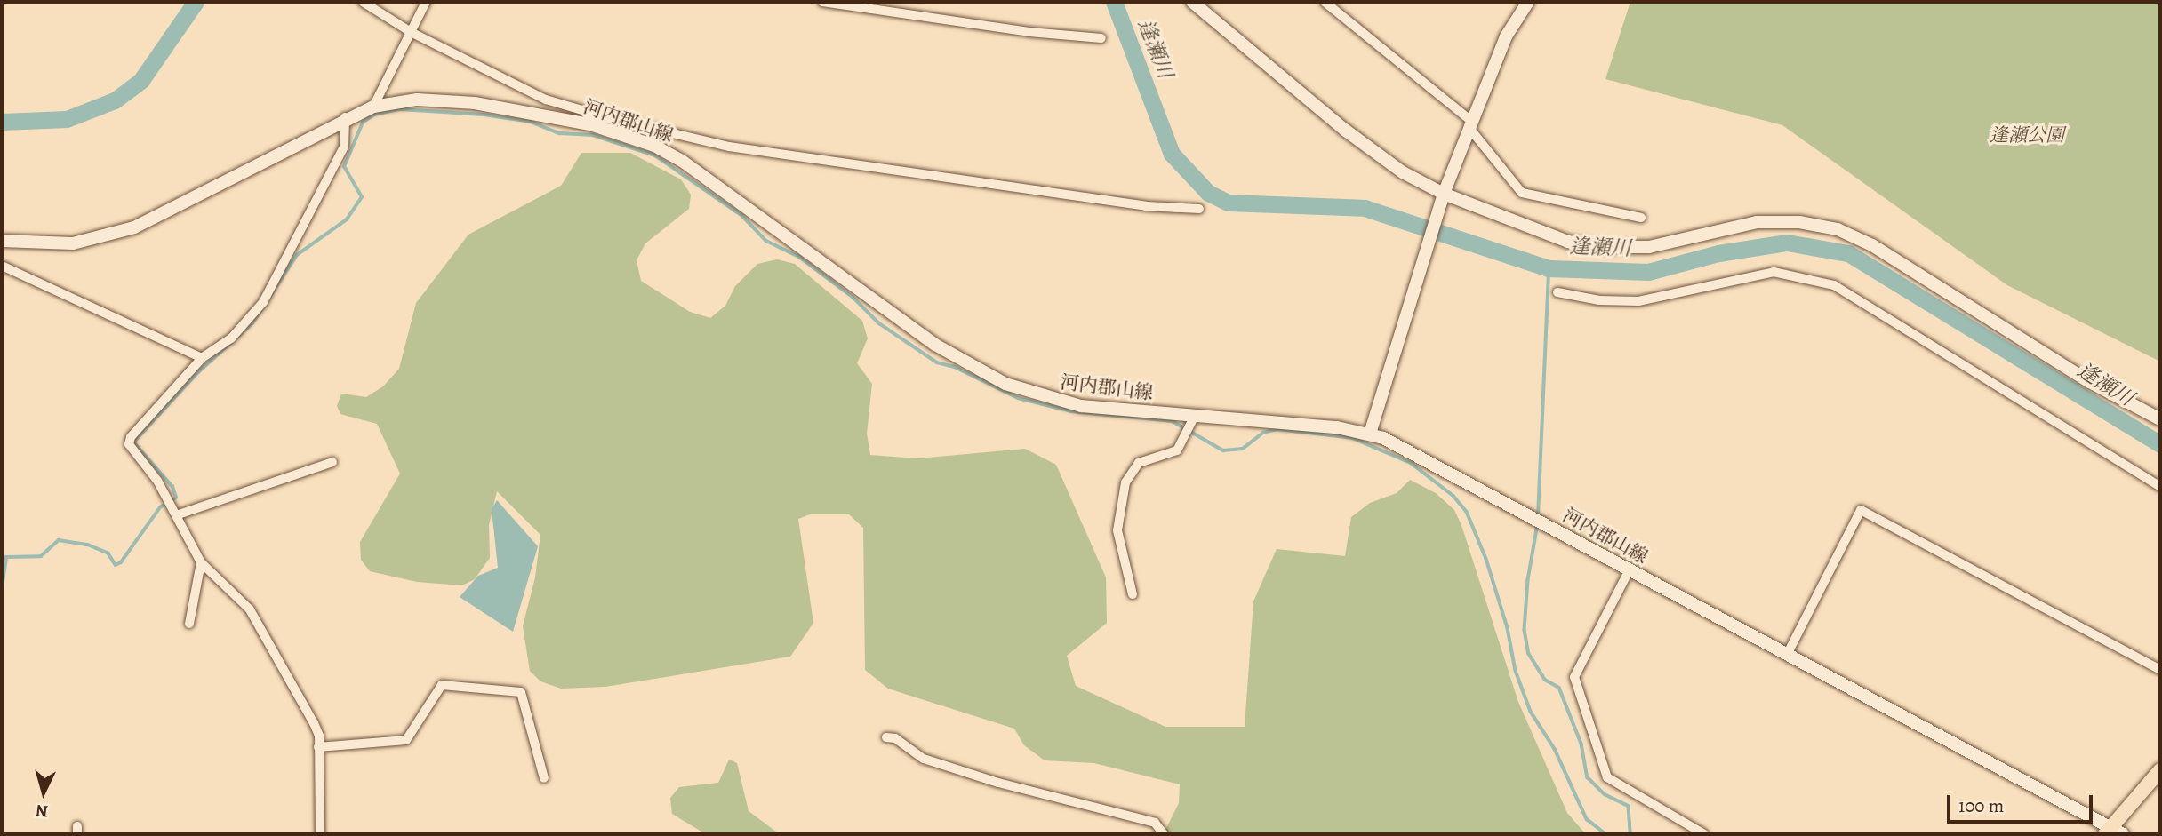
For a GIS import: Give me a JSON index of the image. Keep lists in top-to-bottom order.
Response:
{
  "streets": {
    "main road": ["河内郡山線"]
  },
  "water": ["逢瀬川"],
  "parks": ["逢瀬公園"],
  "scale_bar": "100 m",
  "north": "bottom"
}
